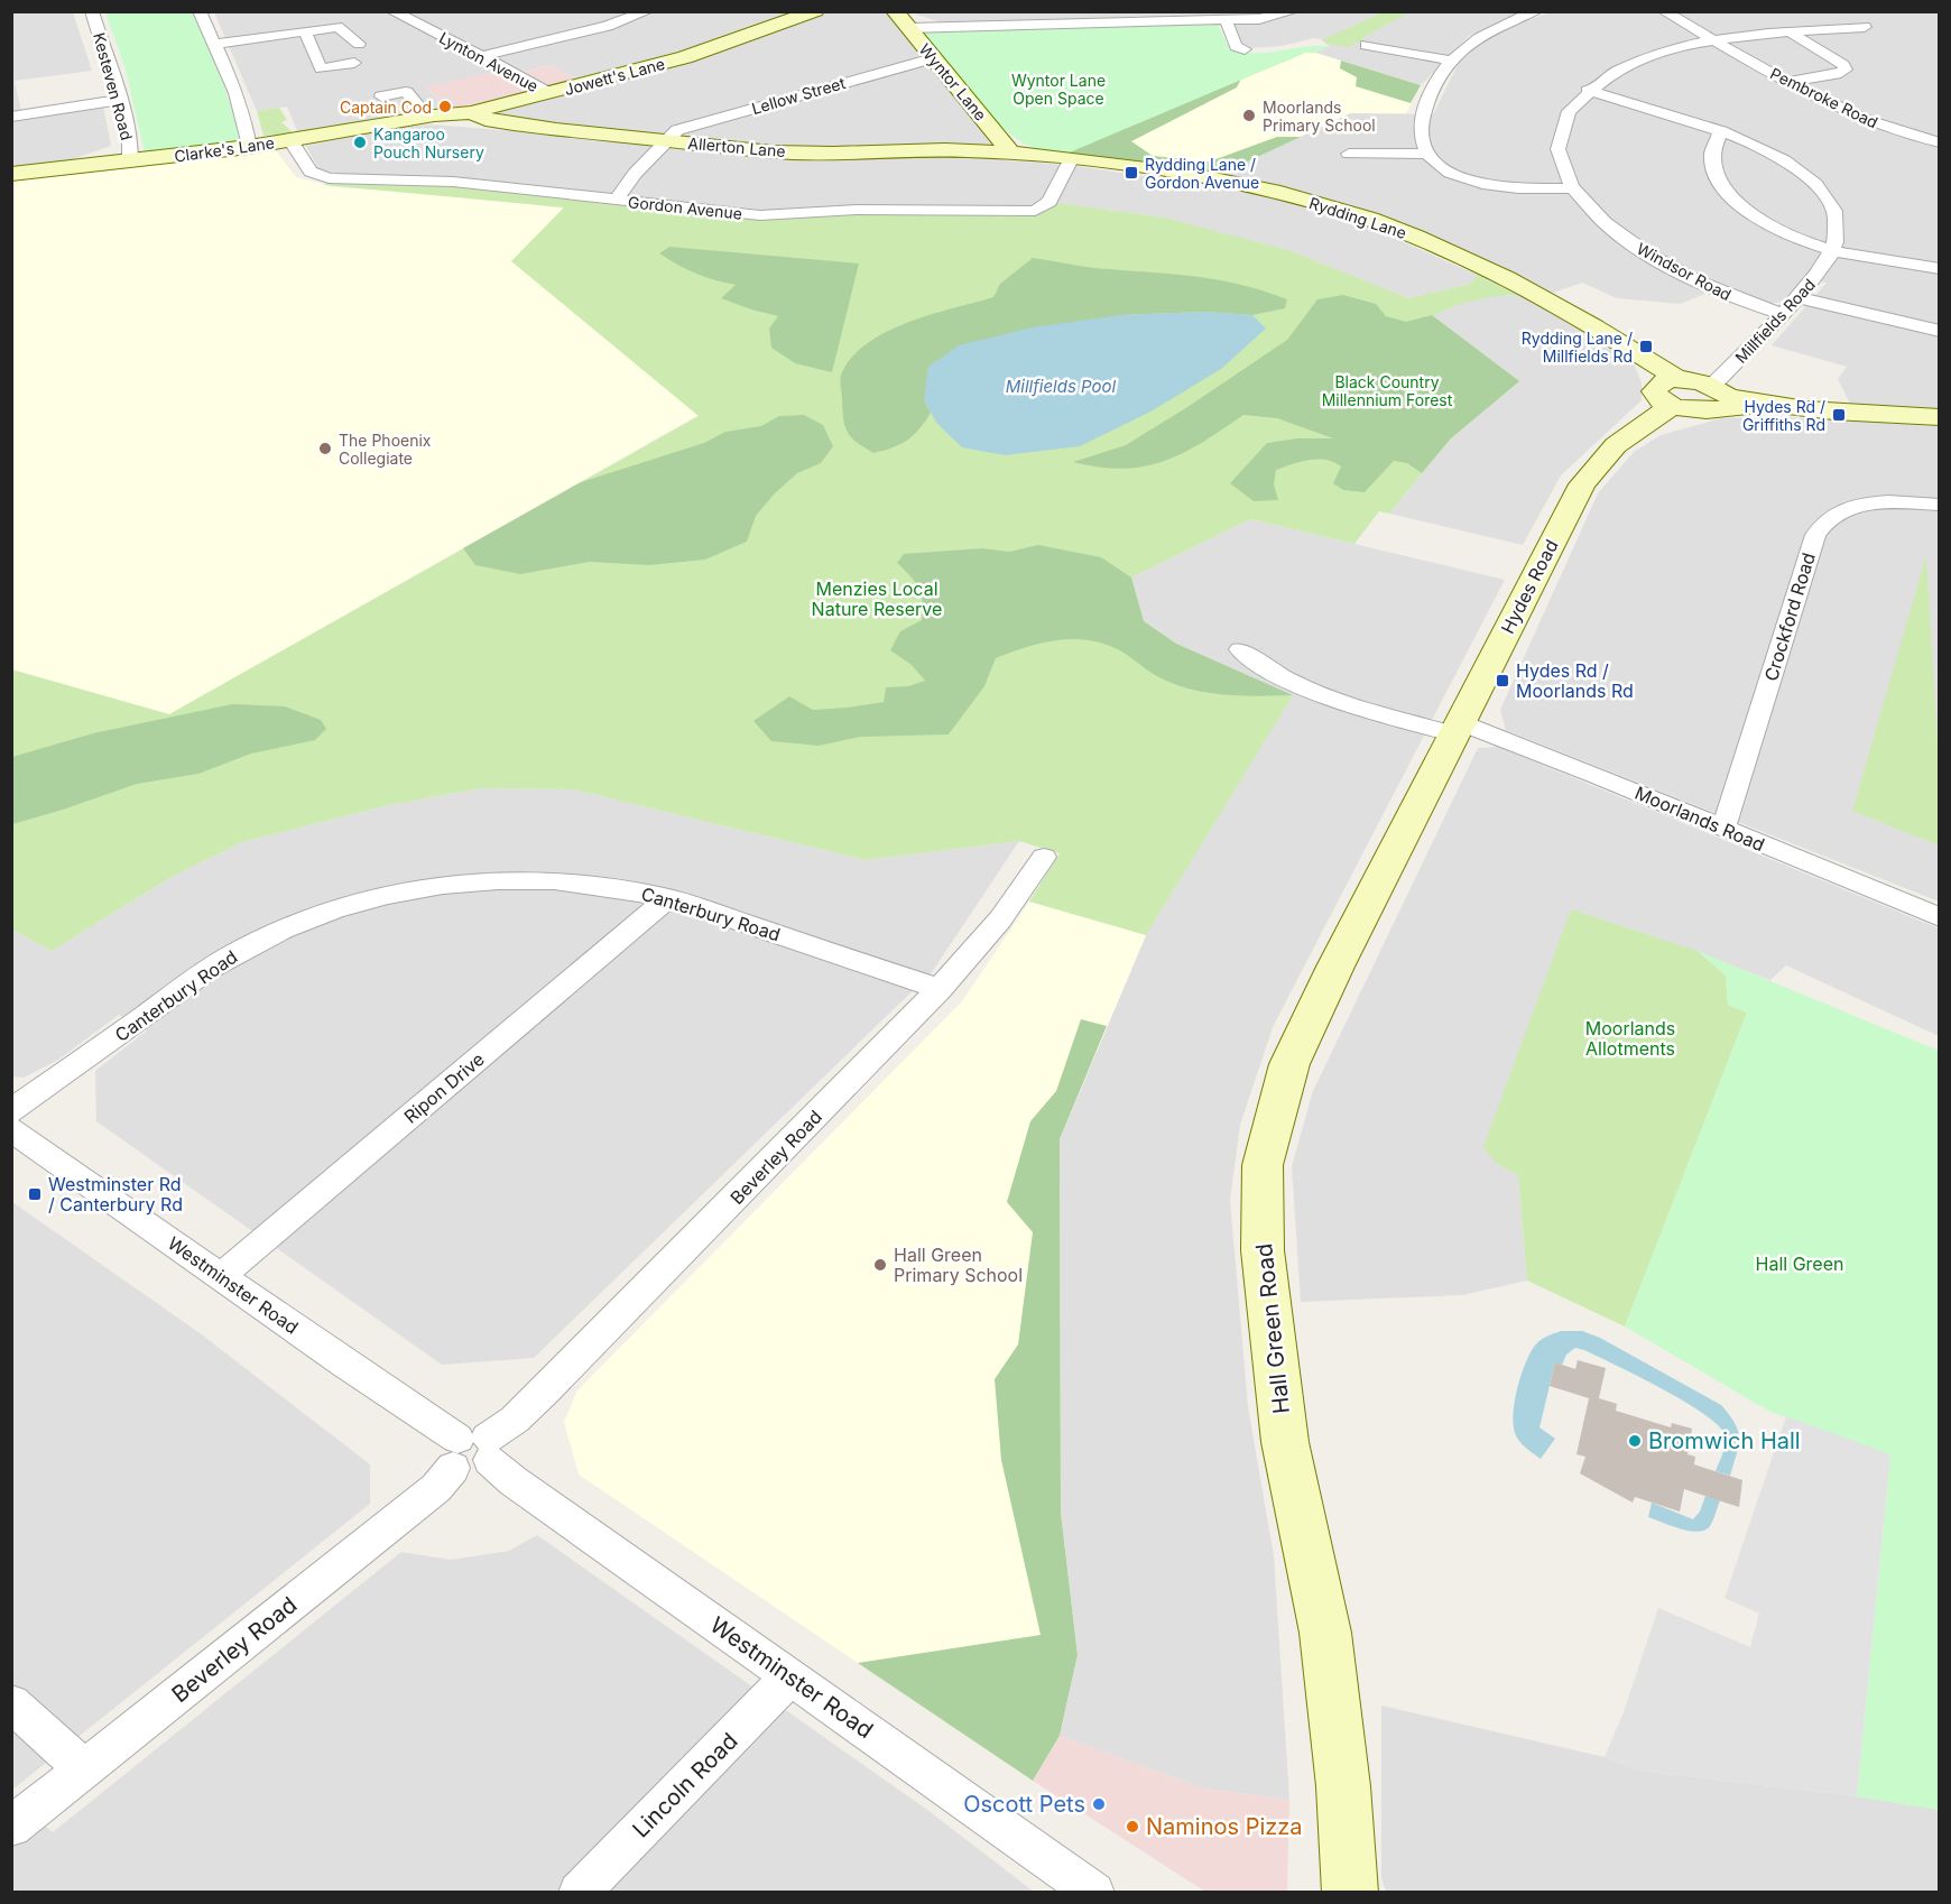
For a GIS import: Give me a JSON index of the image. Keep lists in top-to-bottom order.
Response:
{
  "streets": {
    "street": [
      "Lynton Avenue",
      "Jowett's Lane",
      "Wyntor Lane",
      "Kesteven Road",
      "Lellow Street",
      "Pembroke Road",
      "Allerton Lane",
      "Clarke's Lane",
      "Gordon Avenue",
      "Rydding Lane",
      "Windsor Road",
      "Millfields Road",
      "Hydes Road",
      "Crockford Road",
      "Moorlands Road",
      "Canterbury Road",
      "Ripon Drive",
      "Beverley Road",
      "Westminster Road",
      "Hall Green Road",
      "Lincoln Road"
    ]
  },
  "crossings": [
    ["Lynton Avenue", "Jowett's Lane"],
    ["Jowett's Lane", "Allerton Lane"],
    ["Jowett's Lane", "Clarke's Lane"],
    ["Wyntor Lane", "Lellow Street"],
    ["Wyntor Lane", "Allerton Lane"],
    ["Wyntor Lane", "Rydding Lane"],
    ["Kesteven Road", "Clarke's Lane"],
    ["Lellow Street", "Allerton Lane"],
    ["Lellow Street", "Gordon Avenue"],
    ["Pembroke Road", "Windsor Road"],
    ["Allerton Lane", "Rydding Lane"],
    ["Clarke's Lane", "Gordon Avenue"],
    ["Gordon Avenue", "Rydding Lane"],
    ["Rydding Lane", "Hydes Road"],
    ["Windsor Road", "Millfields Road"],
    ["Hydes Road", "Moorlands Road"],
    ["Hydes Road", "Hall Green Road"],
    ["Crockford Road", "Moorlands Road"],
    ["Canterbury Road", "Ripon Drive"],
    ["Canterbury Road", "Beverley Road"],
    ["Ripon Drive", "Westminster Road"],
    ["Beverley Road", "Westminster Road"],
    ["Westminster Road", "Lincoln Road"]
  ],
  "water": ["Millfields Pool"],
  "parks": [
    "Wyntor Lane Open Space",
    "Black Country Millennium Forest",
    "Menzies Local Nature Reserve",
    "Moorlands Allotments",
    "Hall Green"
  ],
  "places": {
    "other": [
      "Captain Cod",
      "Moorlands Primary School",
      "Kangaroo Pouch Nursery",
      "The Phoenix Collegiate",
      "Hall Green Primary School",
      "Bromwich Hall",
      "Oscott Pets",
      "Naminos Pizza"
    ],
    "transit": [
      "Rydding Lane / Gordon Avenue",
      "Rydding Lane / Millfields Rd",
      "Hydes Rd / Griffiths Rd",
      "Hydes Rd / Moorlands Rd",
      "Westminster Rd / Canterbury Rd"
    ]
  }
}
